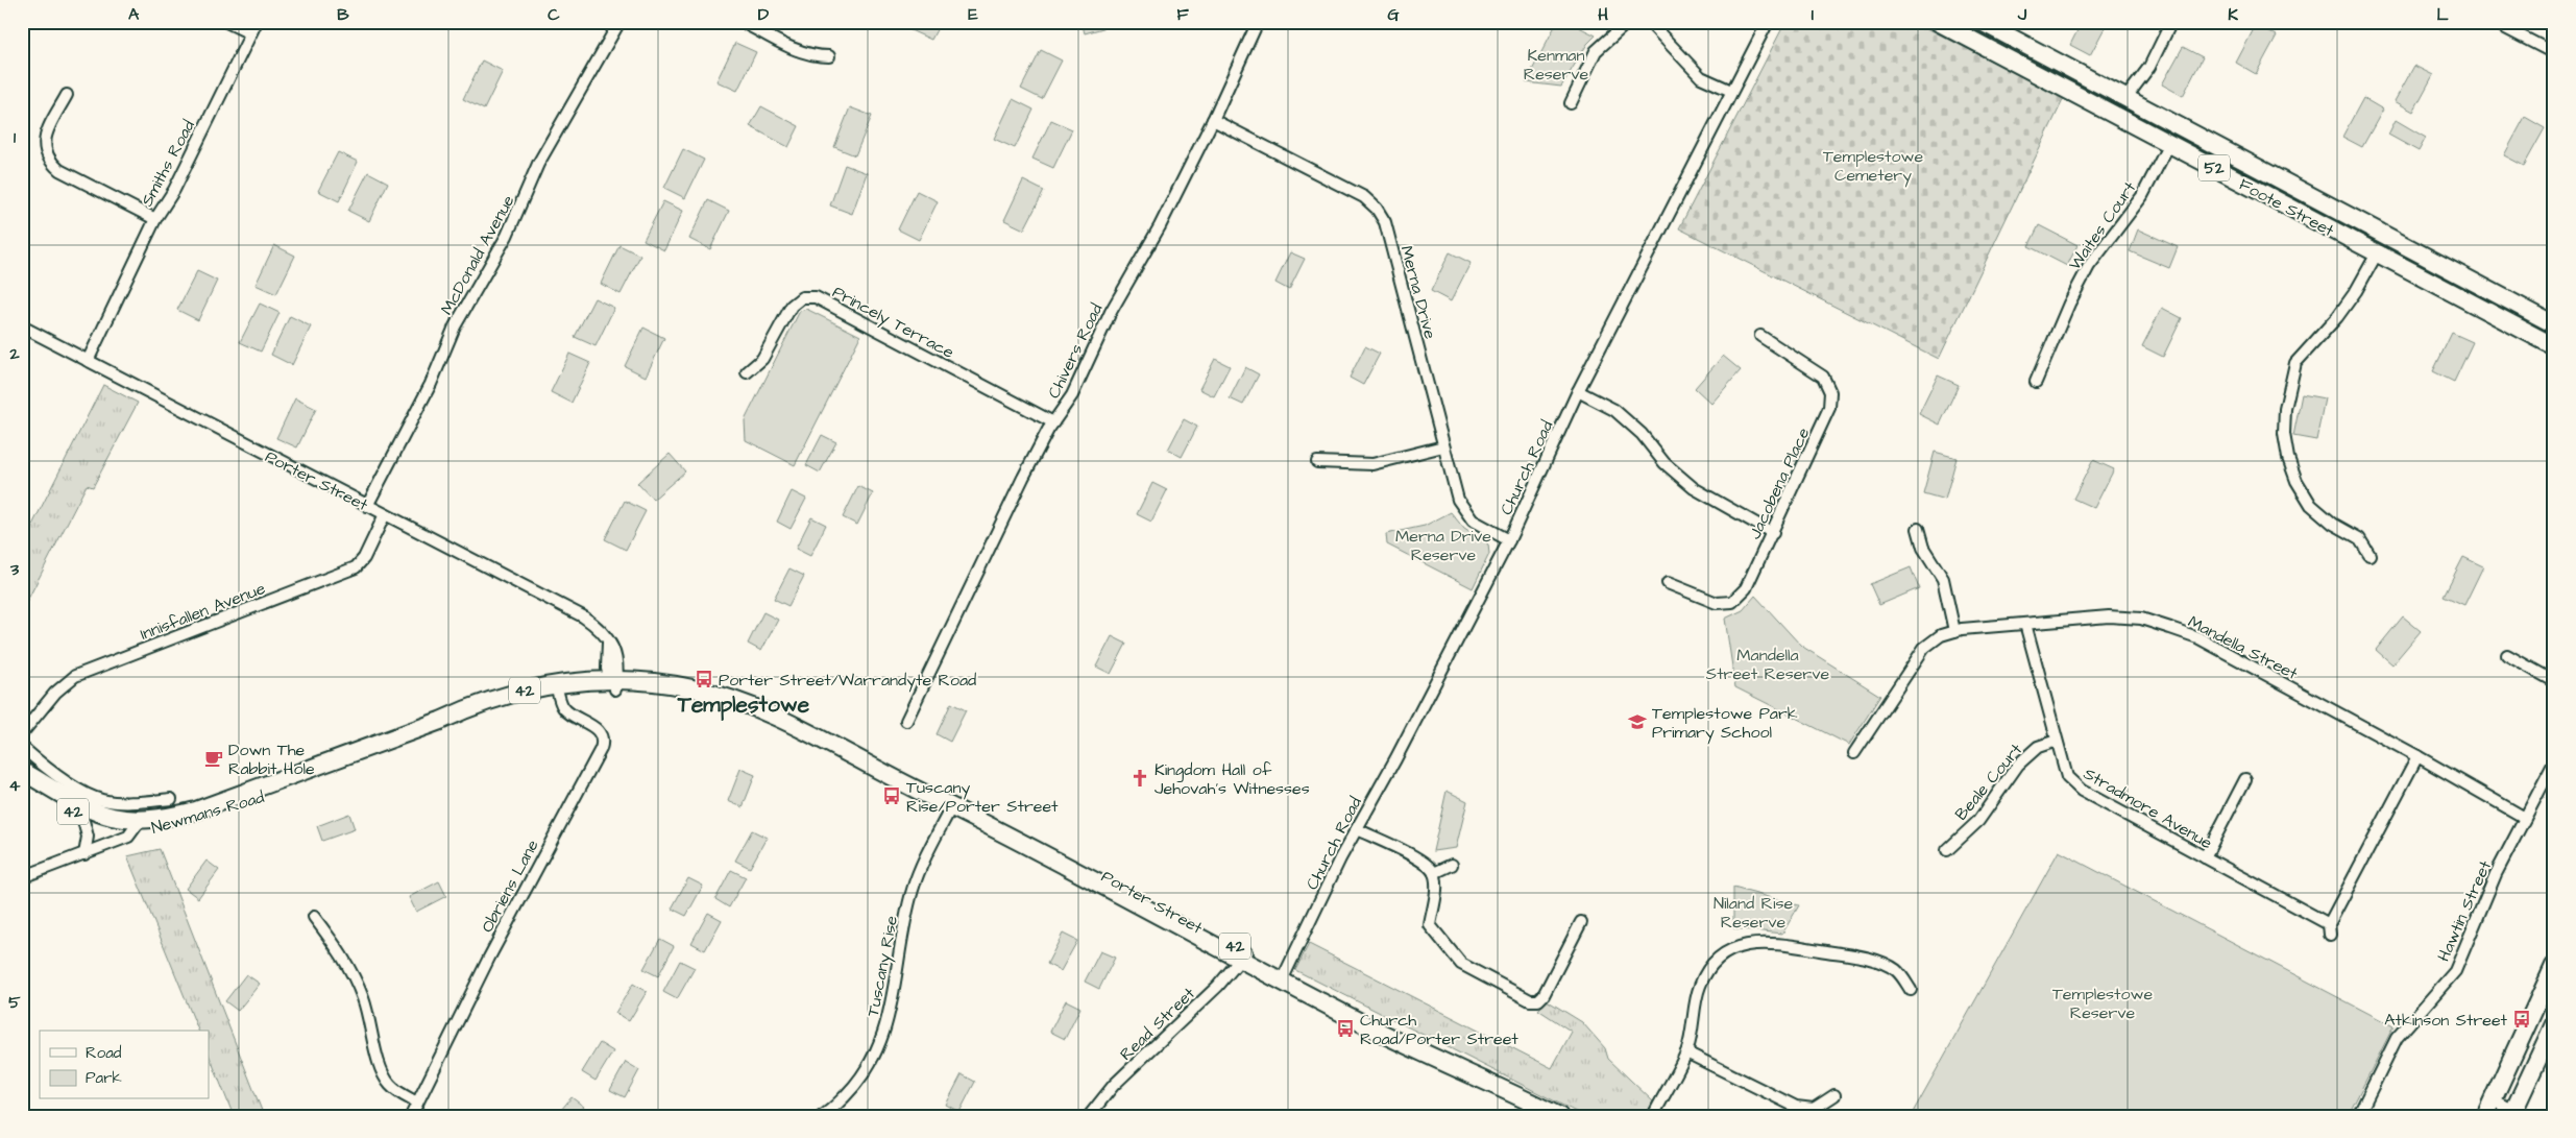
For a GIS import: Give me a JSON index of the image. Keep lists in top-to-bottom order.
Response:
{
  "streets": {
    "main road": [
      "52",
      "Foote Street",
      "Porter Street",
      "42",
      "Newmans Road"
    ],
    "street": [
      "Smiths Road",
      "Waites Court",
      "McDonald Avenue",
      "Merna Drive",
      "Princely Terrace",
      "Chivers Road",
      "Church Road",
      "Jacobena Place",
      "Innisfallen Avenue",
      "Mandella Street",
      "Beale Court",
      "Stradmore Avenue",
      "Obriens Lane",
      "Hawtin Street",
      "Tuscany Rise",
      "Read Street"
    ]
  },
  "crossings": [
    ["Smiths Road", "Porter Street"],
    ["Foote Street", "Waites Court"],
    ["McDonald Avenue", "Porter Street"],
    ["Merna Drive", "Chivers Road"],
    ["Merna Drive", "Church Road"],
    ["Princely Terrace", "Chivers Road"],
    ["Church Road", "Porter Street"],
    ["Porter Street", "Innisfallen Avenue"],
    ["Porter Street", "Newmans Road"],
    ["Porter Street", "Tuscany Rise"],
    ["Porter Street", "Read Street"],
    ["Mandella Street", "Stradmore Avenue"],
    ["Mandella Street", "Hawtin Street"],
    ["42", "Newmans Road"],
    ["Beale Court", "Stradmore Avenue"],
    ["Newmans Road", "Obriens Lane"]
  ],
  "districts": ["Templestowe"],
  "parks": [
    "Kenman Reserve",
    "Templestowe Cemetery",
    "Merna Drive Reserve",
    "Mandella Street Reserve",
    "Niland Rise Reserve",
    "Templestowe Reserve"
  ],
  "places": {
    "bus stop": [
      "Porter Street/Warrandyte Road",
      "Tuscany Rise/Porter Street",
      "Atkinson Street",
      "Church Road/Porter Street"
    ],
    "school or university": ["Templestowe Park Primary School"],
    "cafe": ["Down The Rabbit Hole"],
    "church": ["Kingdom Hall of Jehovah's Witnesses"]
  },
  "legend": ["Road", "Park"],
  "grid": {
    "columns": [
      "A",
      "B",
      "C",
      "D",
      "E",
      "F",
      "G",
      "H",
      "I",
      "J",
      "K",
      "L"
    ],
    "rows": [
      "1",
      "2",
      "3",
      "4",
      "5"
    ]
  }
}
